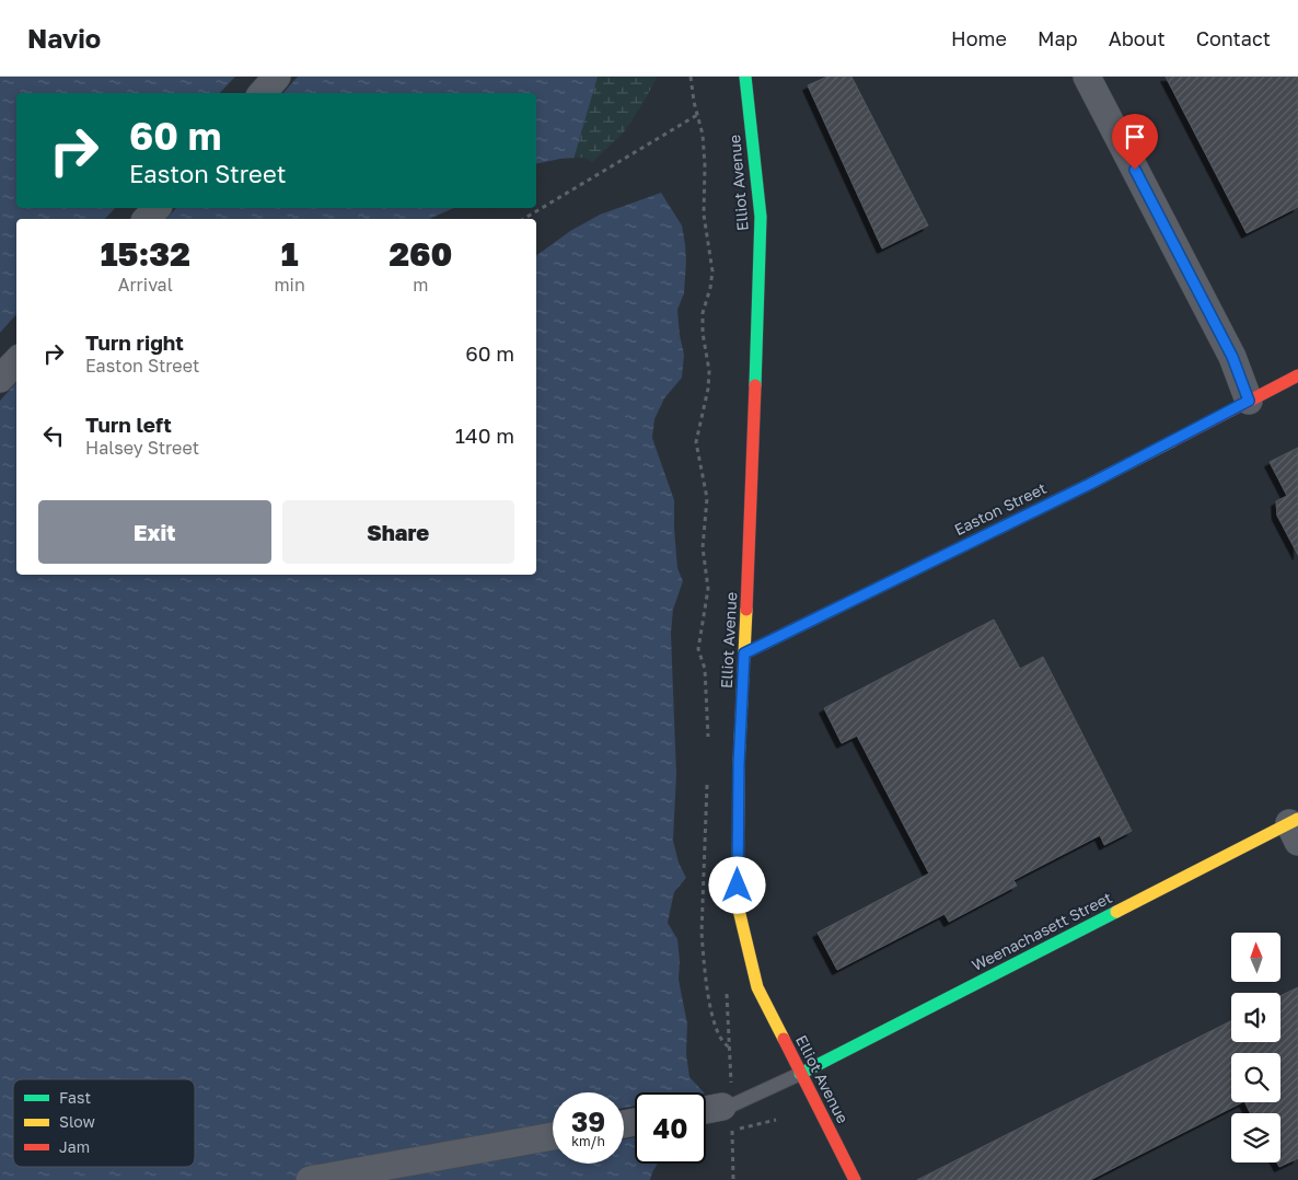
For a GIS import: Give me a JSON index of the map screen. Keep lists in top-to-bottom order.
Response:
{
  "streets": {
    "street": ["Elliot Avenue", "Easton Street", "Weenachasett Street"]
  },
  "crossings": [
    ["Elliot Avenue", "Easton Street"],
    ["Elliot Avenue", "Weenachasett Street"]
  ],
  "legend": ["Fast", "Slow", "Jam"],
  "north": "top",
  "page": {
    "header": "Navio",
    "nav": [
      "Home",
      "Map",
      "About",
      "Contact"
    ],
    "turn": ["60 m", "Easton Street"],
    "eta": [
      "15:32",
      "Arrival",
      "1",
      "min",
      "260",
      "m"
    ],
    "list": [
      {
        "name": "Turn right",
        "note": "Easton Street",
        "value": "60 m"
      },
      {
        "name": "Turn left",
        "note": "Halsey Street",
        "value": "140 m"
      }
    ],
    "buttons": ["Exit", "Share"],
    "speed": "39 km/h",
    "limit": "40"
  }
}
